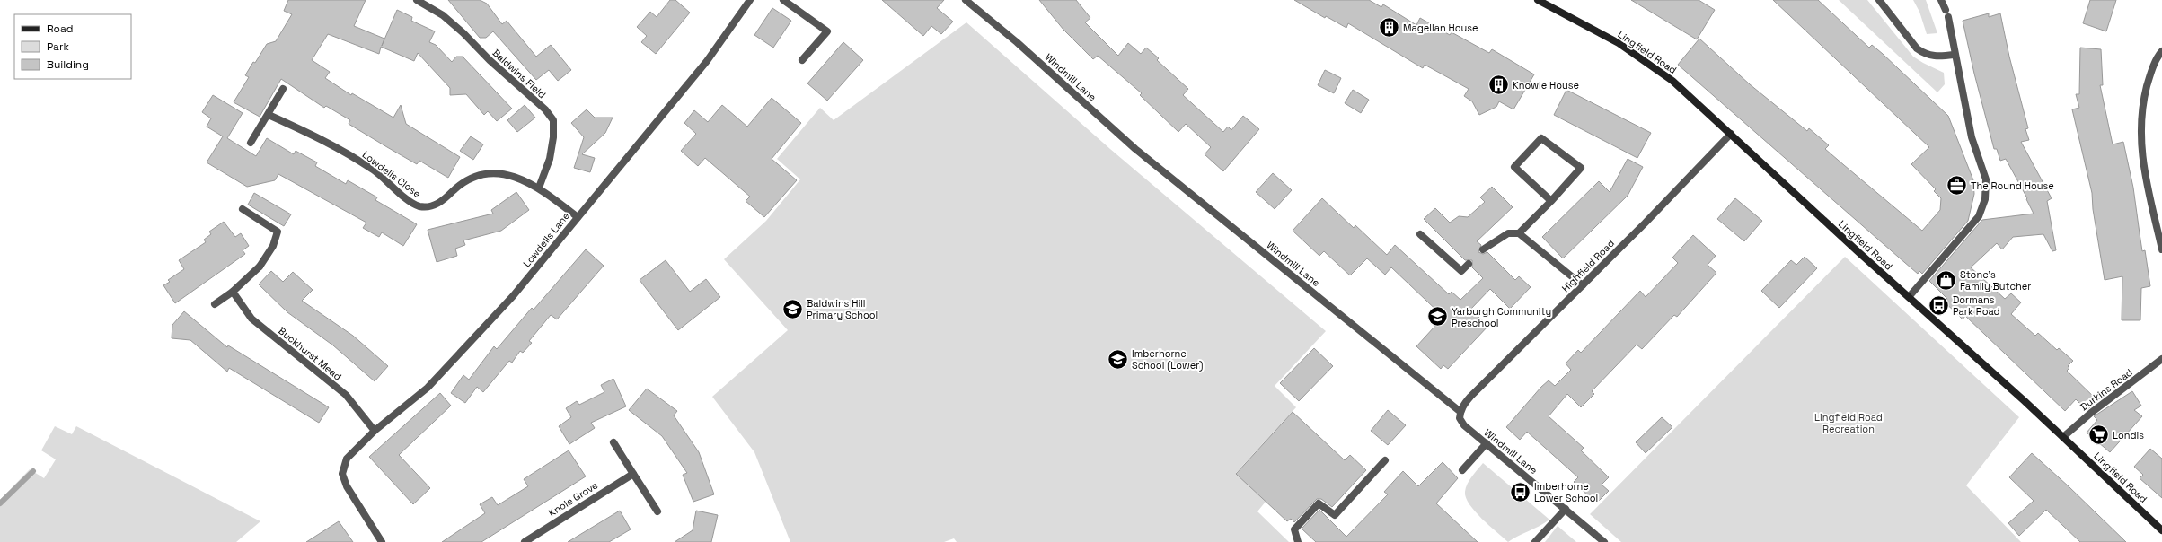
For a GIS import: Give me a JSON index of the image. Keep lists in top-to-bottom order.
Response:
{
  "streets": {
    "street": [
      "Lingfield Road",
      "Baldwins Field",
      "Windmill Lane",
      "Lowdells Close",
      "Lowdells Lane",
      "Highfield Road",
      "Buckhurst Mead",
      "Durkins Road",
      "Knole Grove"
    ]
  },
  "crossings": [
    ["Lingfield Road", "Highfield Road"],
    ["Lingfield Road", "Durkins Road"],
    ["Baldwins Field", "Lowdells Close"],
    ["Windmill Lane", "Highfield Road"],
    ["Lowdells Close", "Lowdells Lane"],
    ["Lowdells Lane", "Buckhurst Mead"]
  ],
  "parks": ["Lingfield Road Recreation"],
  "places": {
    "building": ["Magellan House", "Knowle House"],
    "office": ["The Round House"],
    "shop": ["Stone's Family Butcher"],
    "bus stop": ["Dormans Park Road", "Imberhorne Lower School"],
    "school or university": ["Baldwins Hill Primary School", "Yarburgh Community Preschool", "Imberhorne School (Lower)"],
    "supermarket": ["Londis"]
  },
  "legend": ["Road", "Park", "Building"]
}
